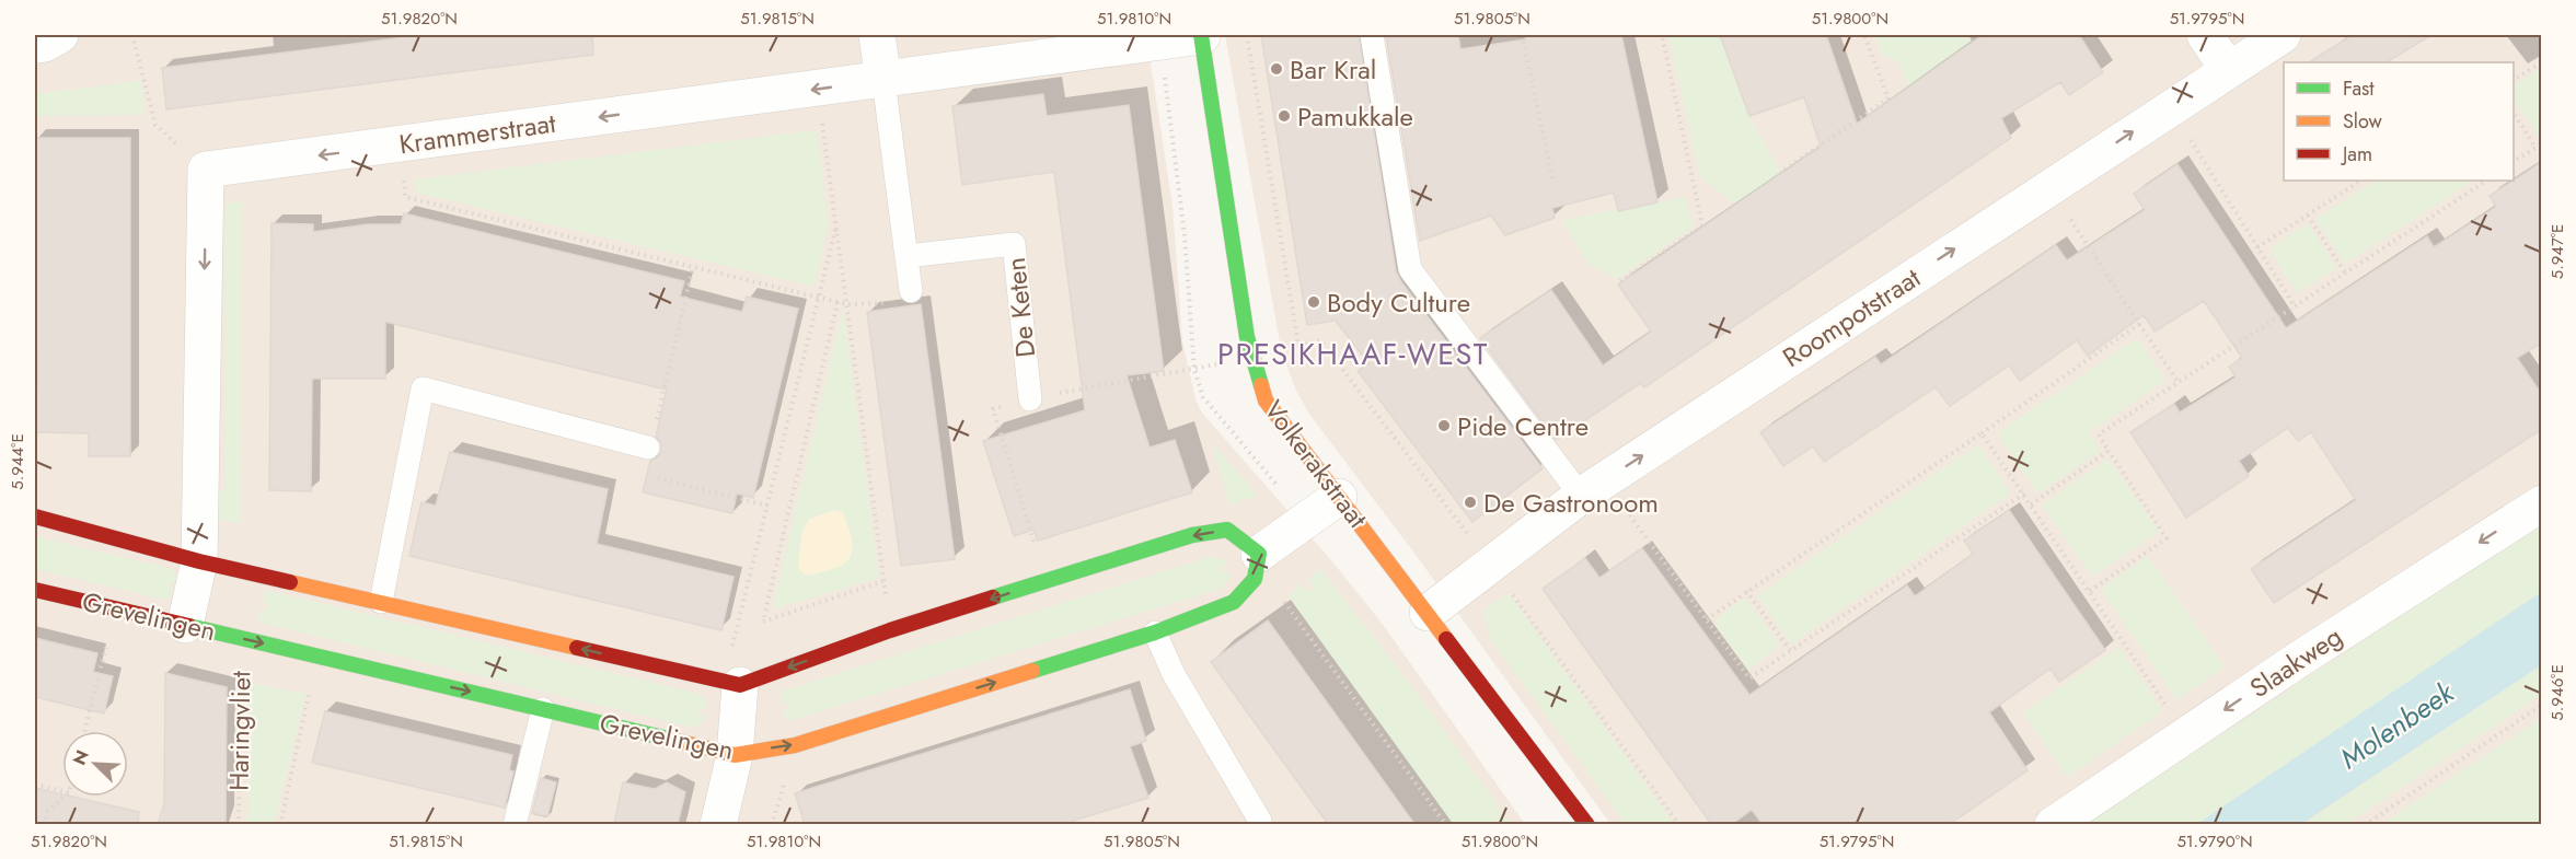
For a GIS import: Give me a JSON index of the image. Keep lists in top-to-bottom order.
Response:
{
  "streets": {
    "street": [
      "Krammerstraat",
      "Roompotstraat",
      "Volkerakstraat",
      "Grevelingen",
      "Slaakweg"
    ],
    "lane": ["De Keten"],
    "path": ["Haringvliet"]
  },
  "crossings": [
    ["Krammerstraat", "Volkerakstraat"],
    ["Roompotstraat", "Volkerakstraat"],
    ["Volkerakstraat", "Grevelingen"],
    ["Grevelingen", "Haringvliet"]
  ],
  "one_way": ["Krammerstraat", "Roompotstraat", "Slaakweg"],
  "districts": ["PRESIKHAAF-WEST"],
  "water": ["Molenbeek"],
  "places": [
    "Bar Kral",
    "Pamukkale",
    "Body Culture",
    "Pide Centre",
    "De Gastronoom"
  ],
  "legend": ["Fast", "Slow", "Jam"],
  "north": "top left",
  "coordinates": [
    "51.9820°N",
    "51.9815°N",
    "51.9810°N",
    "51.9805°N",
    "51.9800°N",
    "51.9795°N",
    "5.947°E",
    "5.944°E",
    "5.946°E",
    "51.9790°N"
  ]
}
